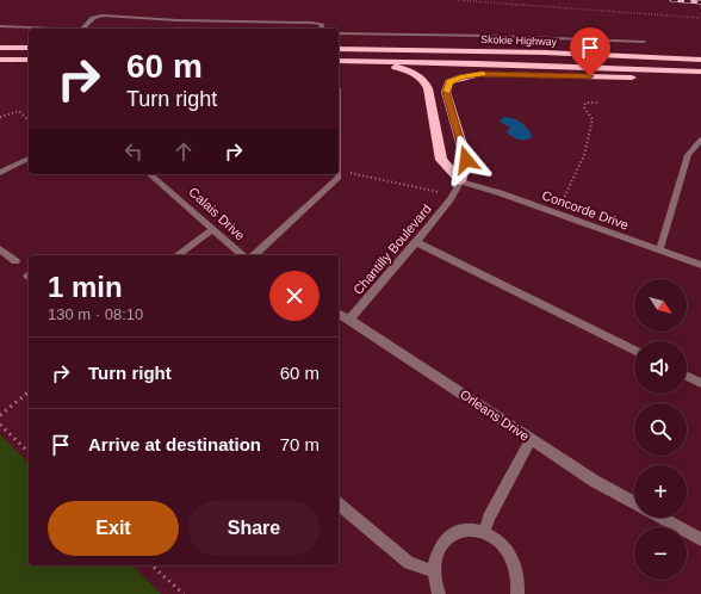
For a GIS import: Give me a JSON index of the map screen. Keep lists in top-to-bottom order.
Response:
{
  "streets": {
    "highway": ["Skokie Highway"],
    "street": [
      "Concorde Drive",
      "Calais Drive",
      "Chantilly Boulevard",
      "Orleans Drive"
    ]
  },
  "crossings": [
    ["Concorde Drive", "Chantilly Boulevard"],
    ["Chantilly Boulevard", "Orleans Drive"]
  ],
  "north": "bottom right",
  "page": {
    "turn": ["60 m", "Turn right"],
    "heading": ["1 min", "130 m · 08:10"],
    "map_buttons": ["+", "−"],
    "list": [
      {
        "name": "Turn right",
        "value": "60 m"
      },
      {
        "name": "Arrive at destination",
        "value": "70 m"
      }
    ],
    "buttons": ["Exit", "Share"]
  }
}
